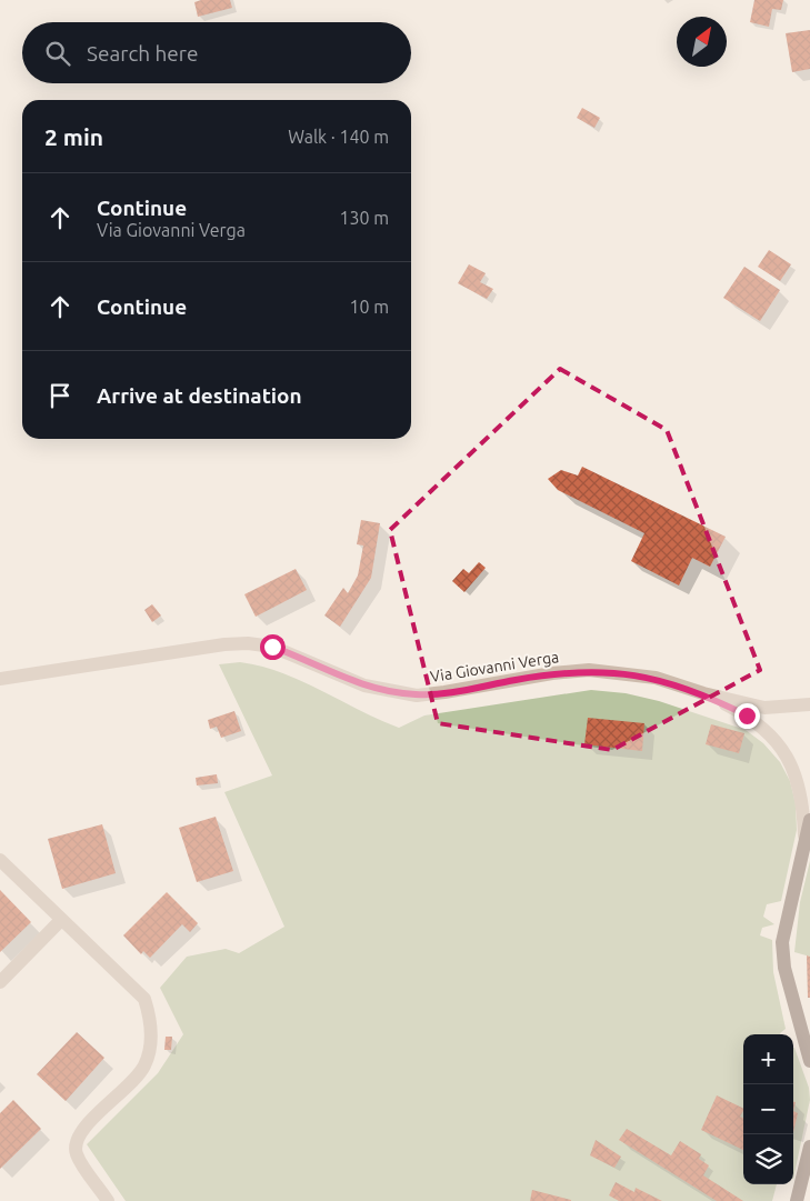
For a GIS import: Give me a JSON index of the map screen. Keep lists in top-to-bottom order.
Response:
{
  "streets": {
    "street": ["Via Giovanni Verga"]
  },
  "north": "top right",
  "page": {
    "search": "Search here",
    "heading": ["2 min", "Walk · 140 m"],
    "list": [
      ["Continue", "Via Giovanni Verga", "130 m"],
      ["Continue", "10 m"],
      "Arrive at destination"
    ],
    "map_buttons": ["+", "−"]
  }
}
